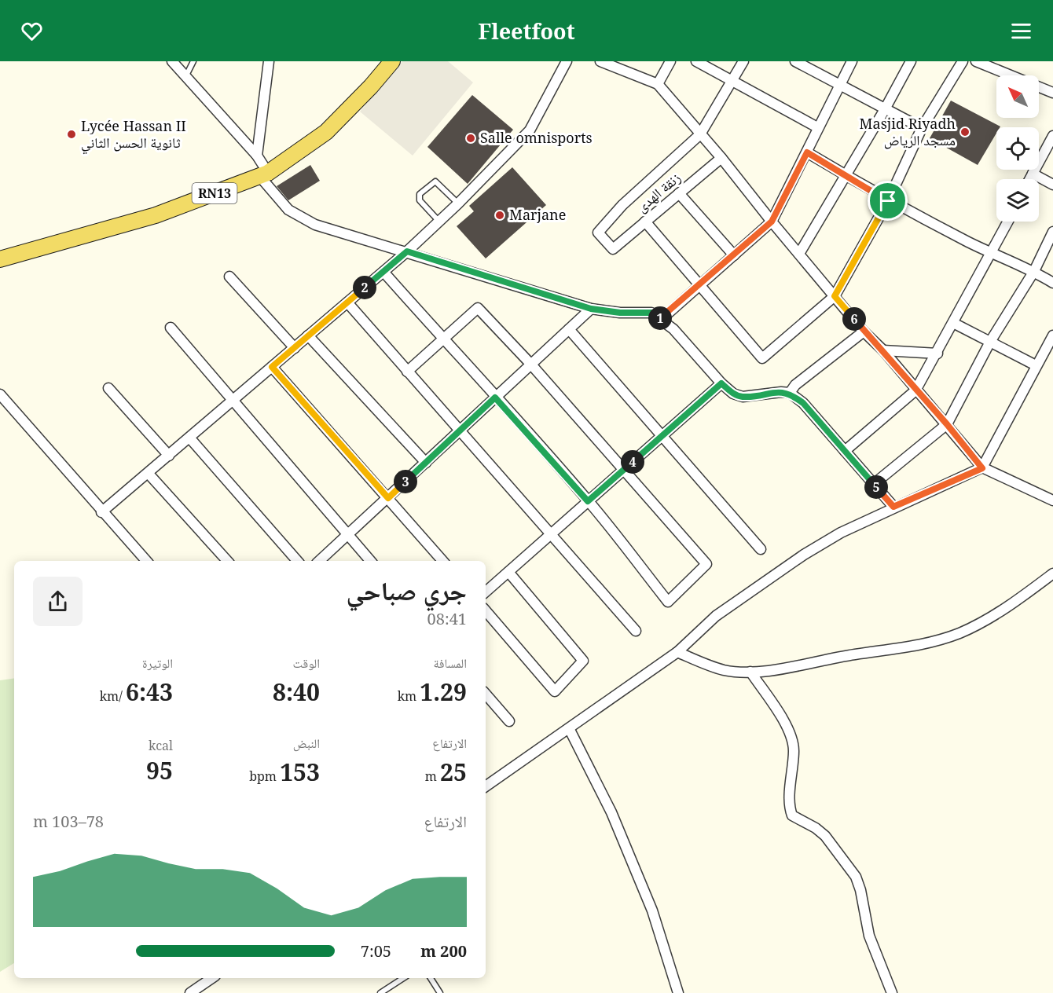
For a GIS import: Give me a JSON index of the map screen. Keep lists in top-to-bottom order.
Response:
{
  "streets": {
    "main road": ["RN13"],
    "street": ["زنقة الهدى"]
  },
  "places": [
    "Masjid Riyadh مسجد الرياض",
    "Lycée Hassan II ثانوية الحسن الثاني",
    "Salle omnisports",
    "Marjane"
  ],
  "north": "top left",
  "page": {
    "header": "Fleetfoot",
    "pins": [
      "2",
      "1",
      "6",
      "4",
      "3",
      "5"
    ],
    "heading": ["جري صباحي", "08:41"],
    "stats": [
      ["المسافة", "1.29 km"],
      ["الوقت", "8:40"],
      ["الوتيرة", "6:43 /km"],
      ["الارتفاع", "25 m"],
      ["النبض", "153 bpm"],
      ["kcal", "95"]
    ],
    "chart": ["الارتفاع", "78–103 m"],
    "list": [
      {
        "name": "200 m",
        "note": "7:05"
      }
    ]
  }
}
